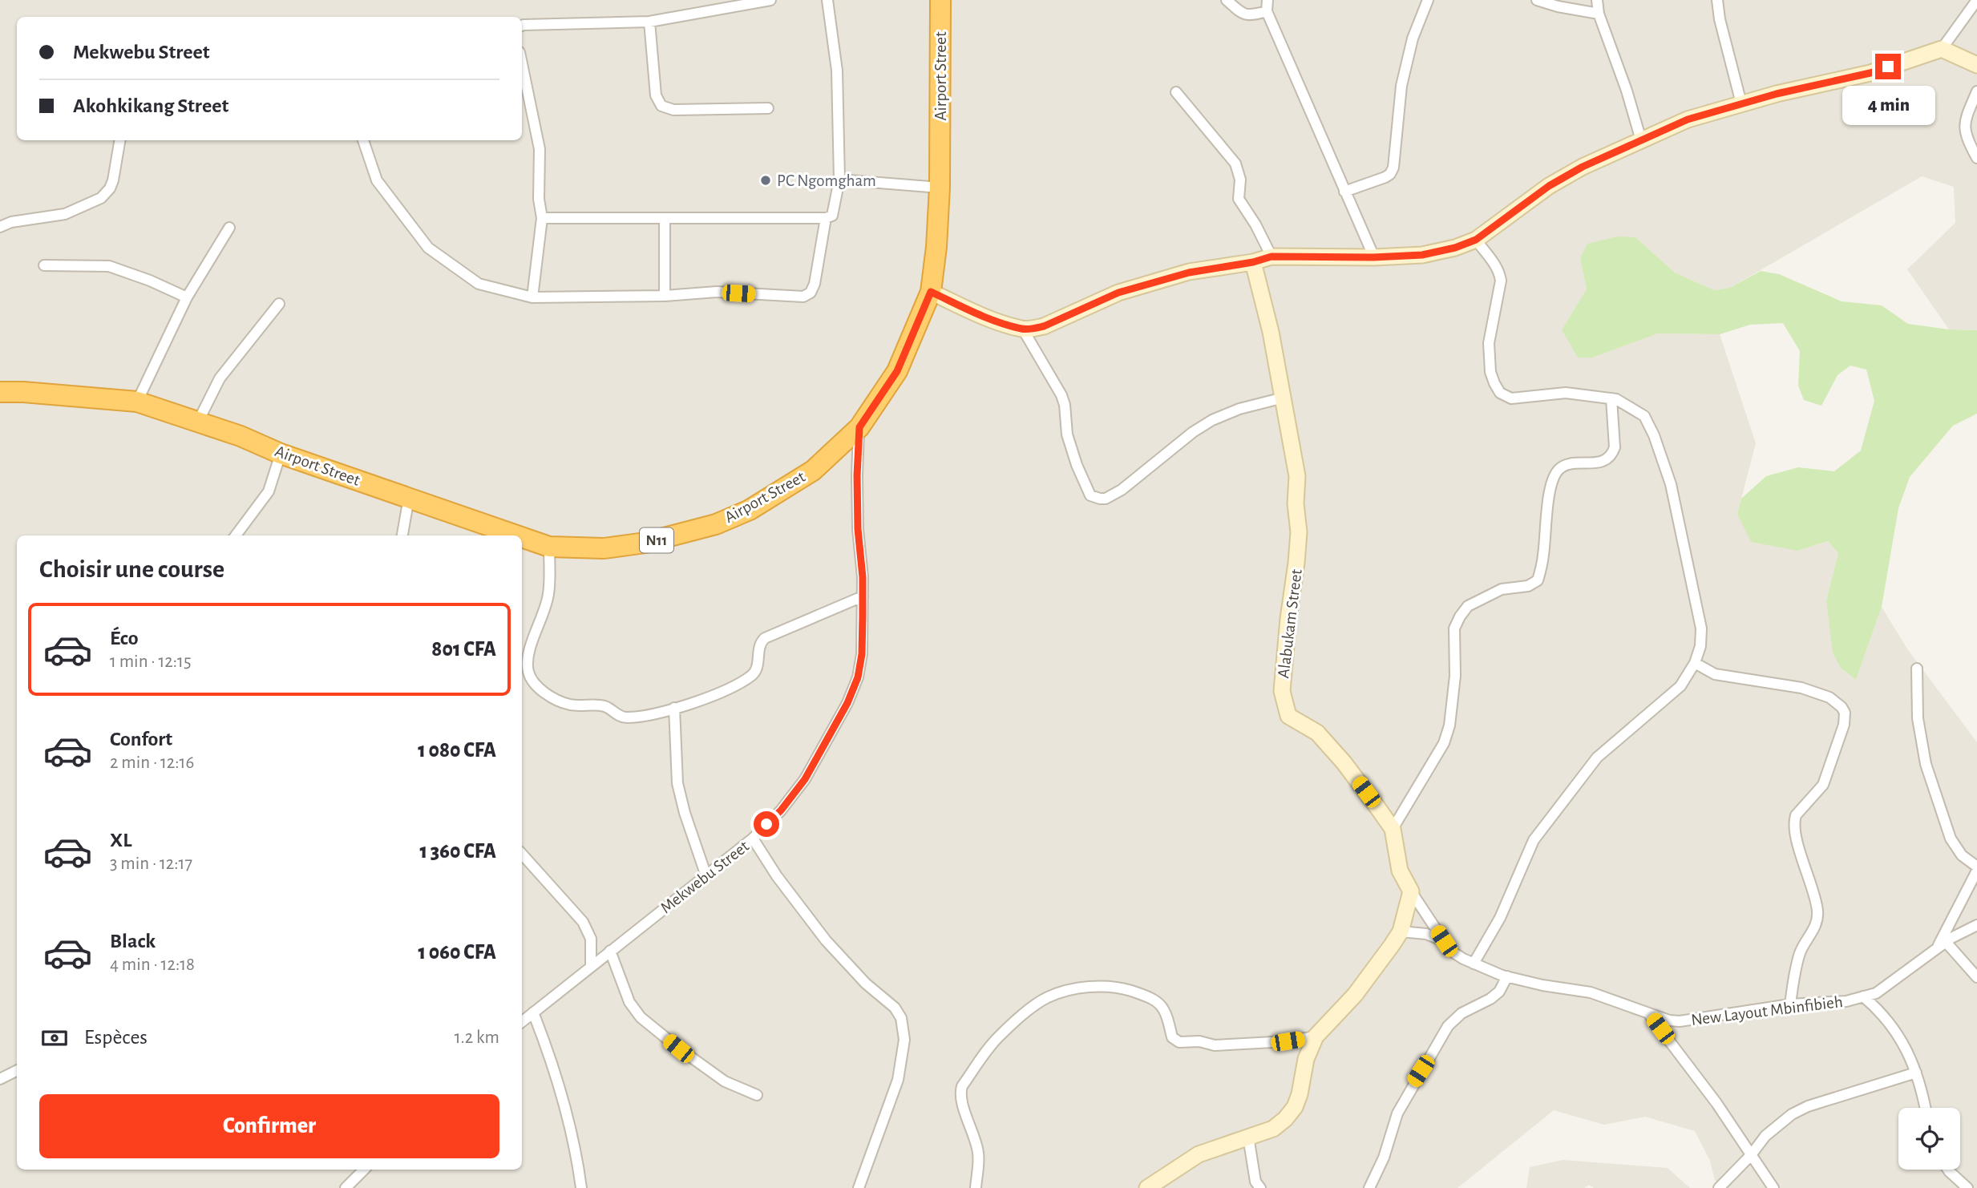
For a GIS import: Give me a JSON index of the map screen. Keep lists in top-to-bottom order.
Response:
{
  "streets": {
    "highway": ["Airport Street", "N11"],
    "street": ["Alabukam Street", "Mekwebu Street", "New Layout Mbinfibieh"]
  },
  "crossings": [
    ["Airport Street", "Mekwebu Street"],
    ["Alabukam Street", "New Layout Mbinfibieh"]
  ],
  "places": ["PC Ngomgham"],
  "page": {
    "banner": ["Mekwebu Street", "Akohkikang Street"],
    "bubble": "4 min",
    "heading": "Choisir une course",
    "list": [
      {
        "name": "Éco",
        "note": "1 min · 12:15",
        "value": "801 CFA"
      },
      {
        "name": "Confort",
        "note": "2 min · 12:16",
        "value": "1 080 CFA"
      },
      {
        "name": "XL",
        "note": "3 min · 12:17",
        "value": "1 360 CFA"
      },
      {
        "name": "Black",
        "note": "4 min · 12:18",
        "value": "1 060 CFA"
      }
    ],
    "pay": ["Espèces", "1.2 km"],
    "buttons": "Confirmer"
  }
}
